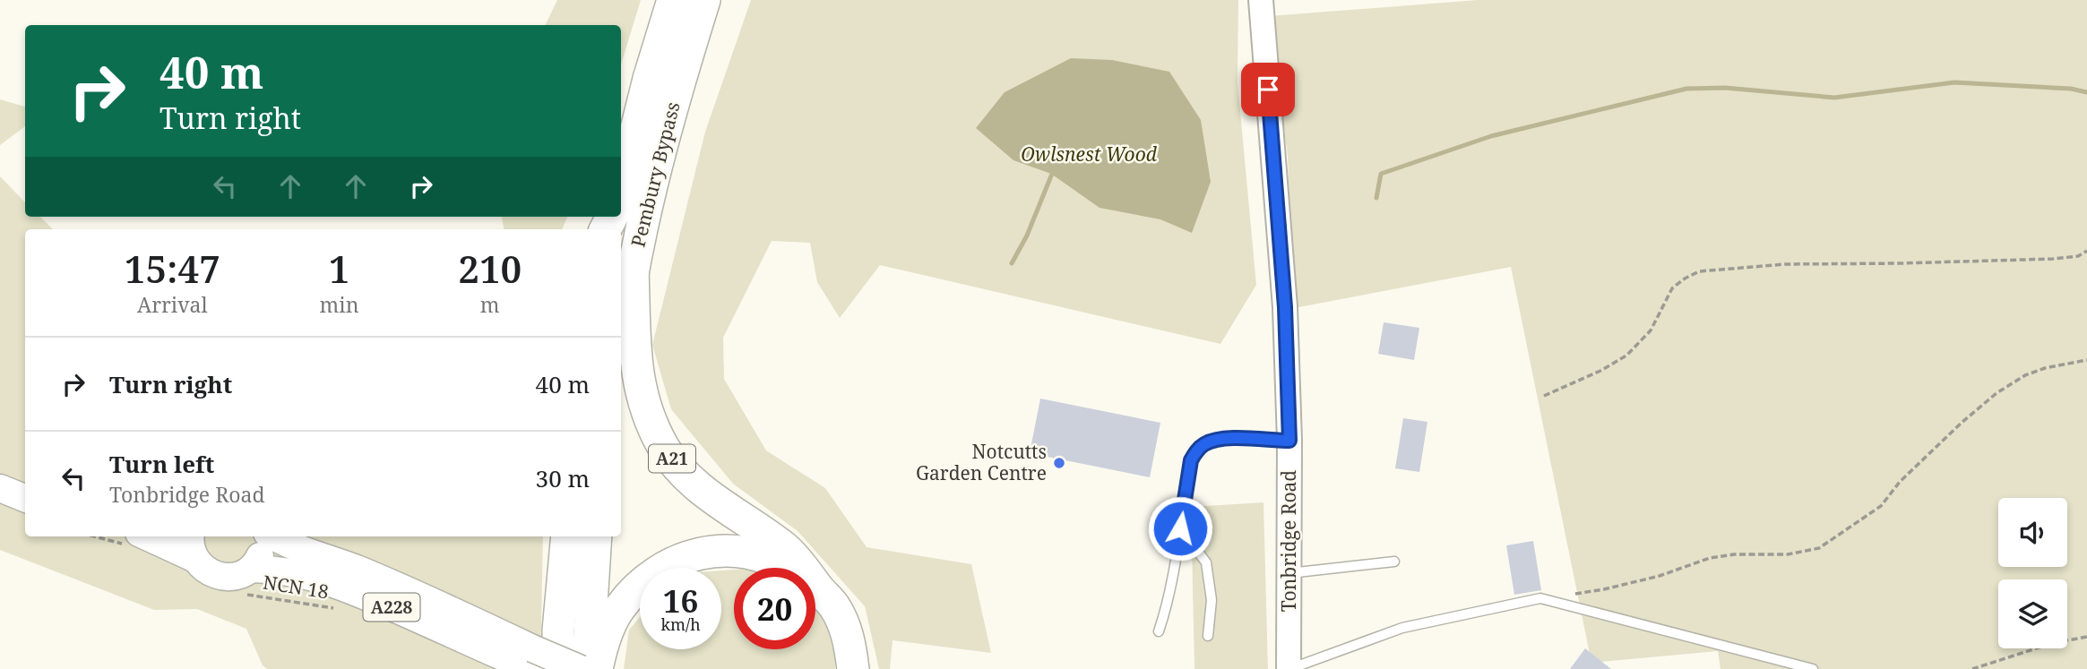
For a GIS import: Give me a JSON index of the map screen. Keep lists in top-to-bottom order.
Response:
{
  "streets": {
    "highway": ["Pembury Bypass", "A21"],
    "main road": ["A228"],
    "street": ["Tonbridge Road"],
    "path": ["NCN 18"]
  },
  "crossings": [
    ["Pembury Bypass", "A21"]
  ],
  "parks": ["Owlsnest Wood"],
  "places": ["Notcutts Garden Centre"],
  "page": {
    "turn": ["40 m", "Turn right"],
    "eta": [
      "15:47",
      "Arrival",
      "1",
      "min",
      "210",
      "m"
    ],
    "list": [
      {
        "name": "Turn right",
        "value": "40 m"
      },
      {
        "name": "Turn left",
        "note": "Tonbridge Road",
        "value": "30 m"
      }
    ],
    "speed": "16 km/h",
    "limit": "20"
  }
}
